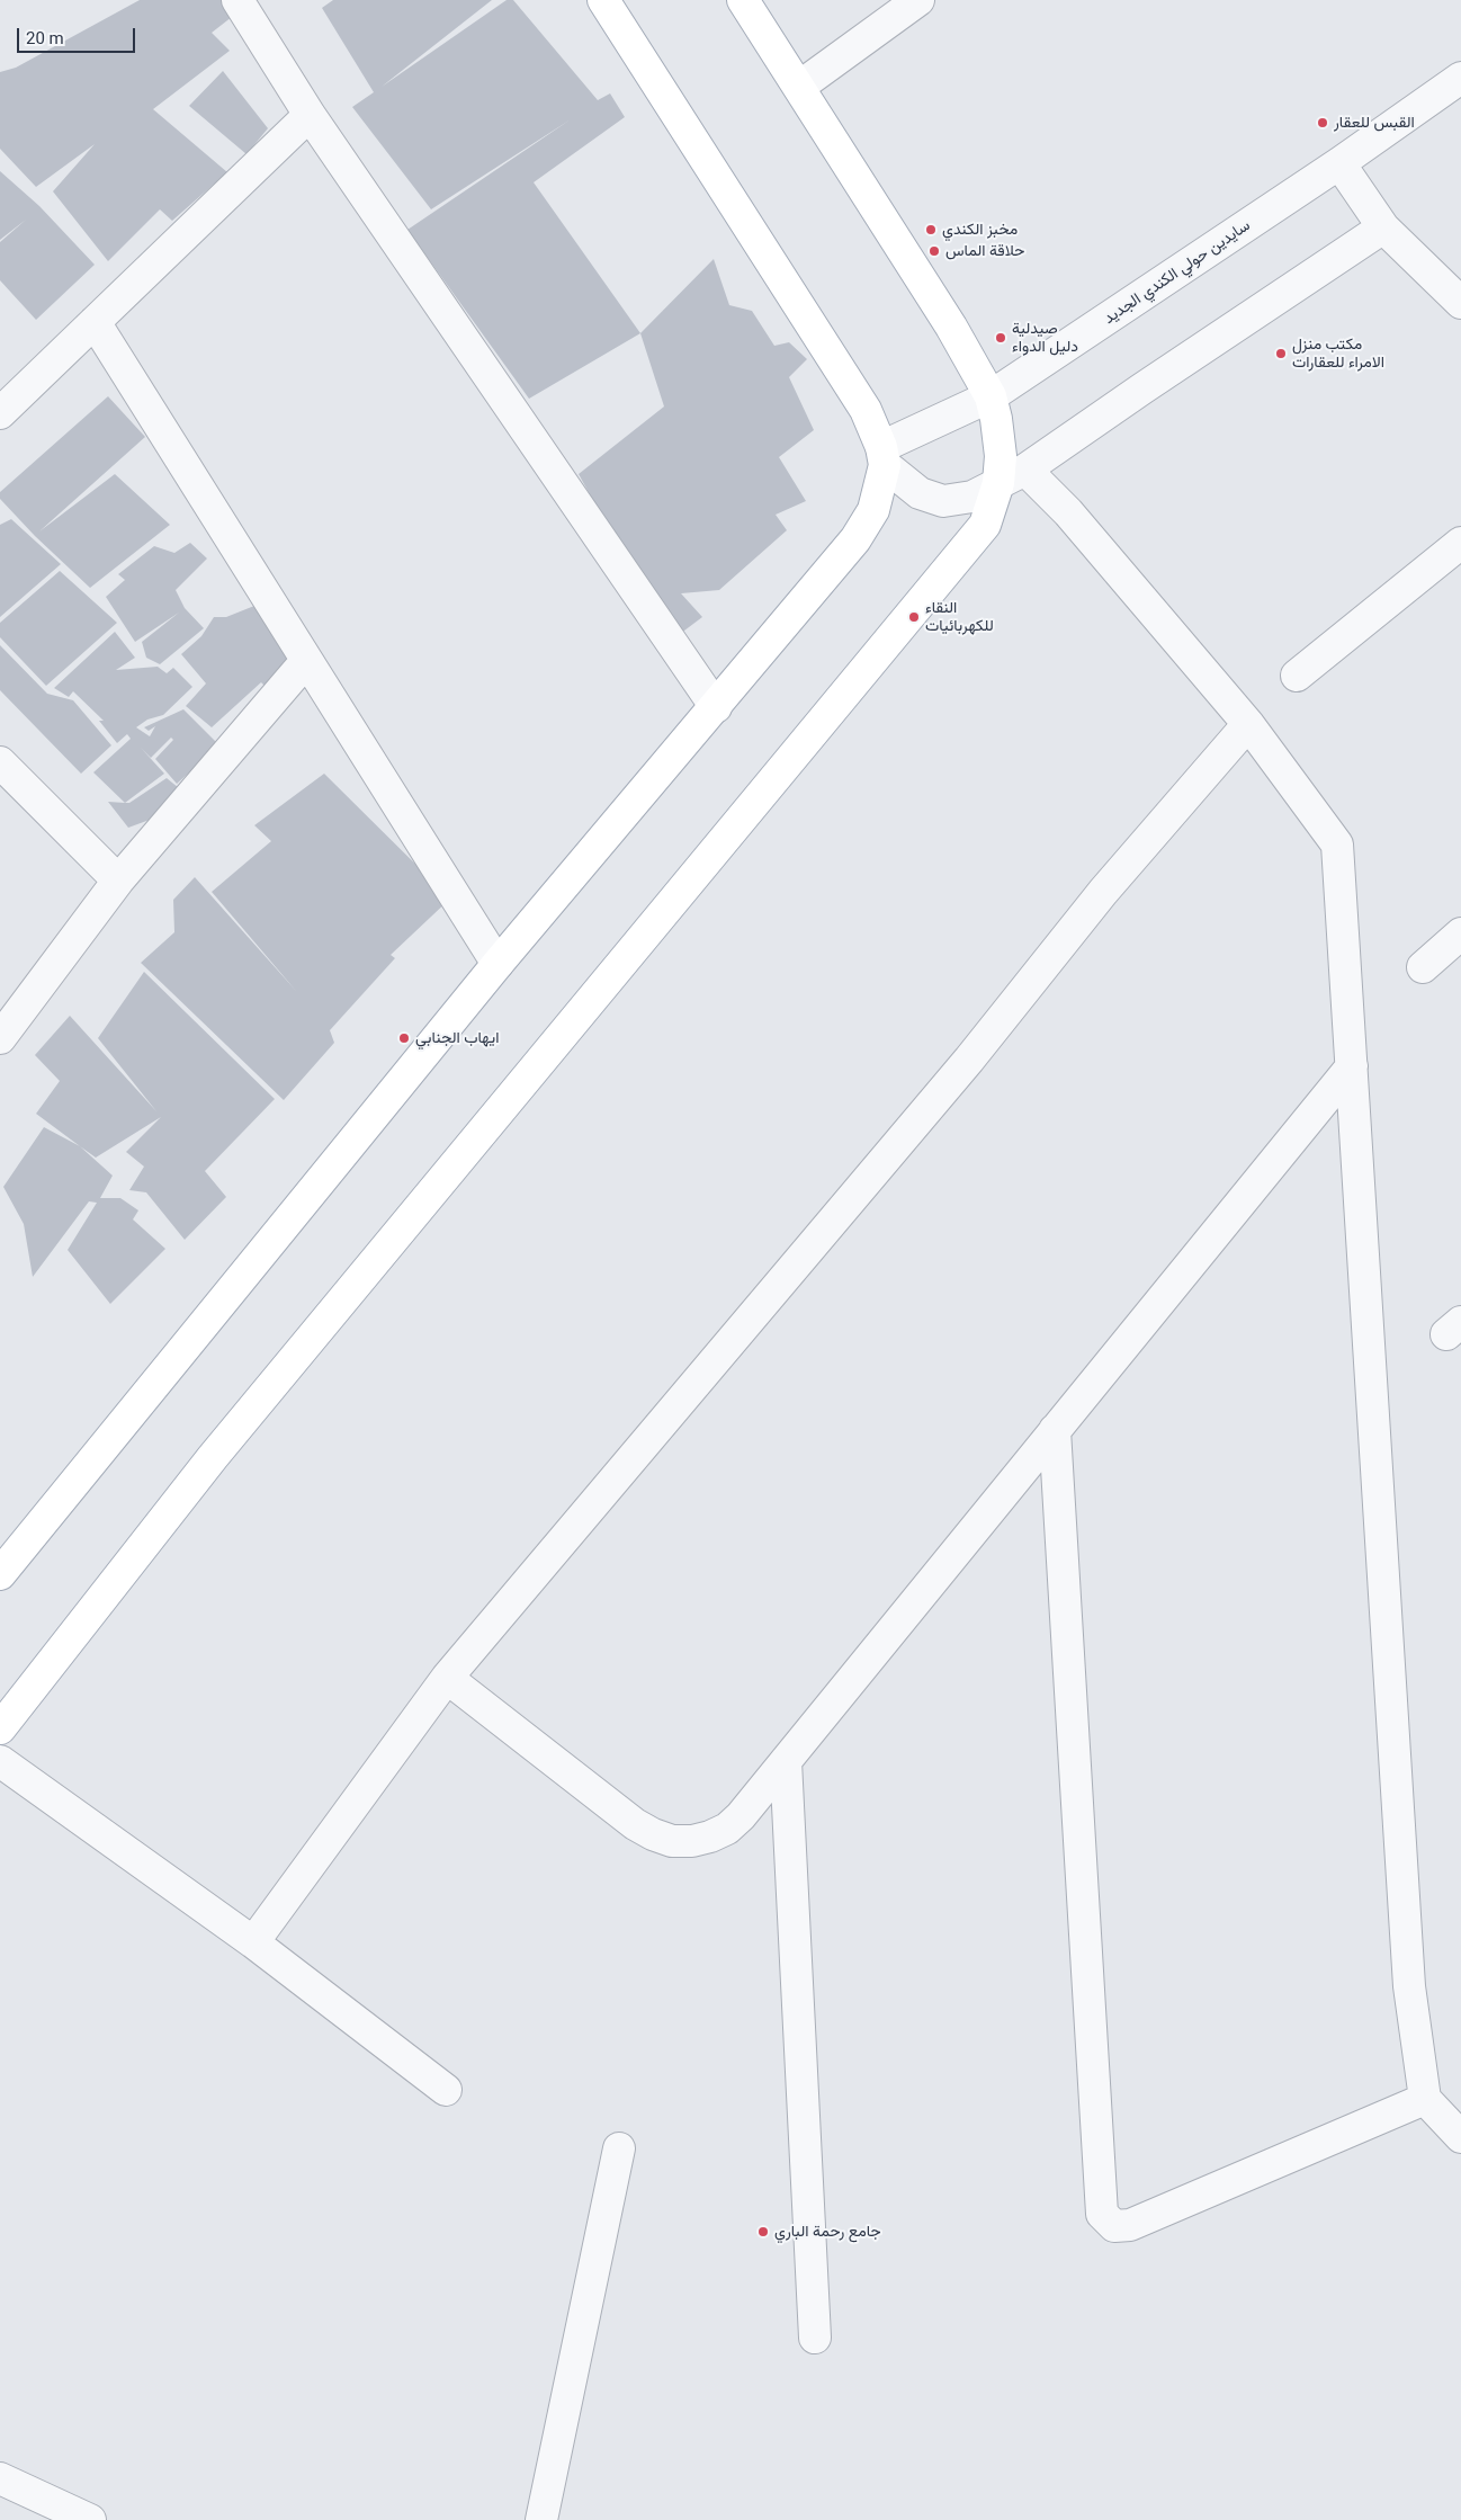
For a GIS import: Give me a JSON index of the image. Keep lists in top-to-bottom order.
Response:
{
  "streets": {
    "street": ["سايدين حولي الكندي الجديد"]
  },
  "places": [
    "القبس للعقار",
    "مخبز الكندي",
    "حلاقة الماس",
    "صيدلية دليل الدواء",
    "مكتب منزل الامراء للعقارات",
    "النقاء للكهربائيات",
    "ايهاب الجنابي",
    "جامع رحمة الباري"
  ],
  "scale_bar": "20 m"
}
